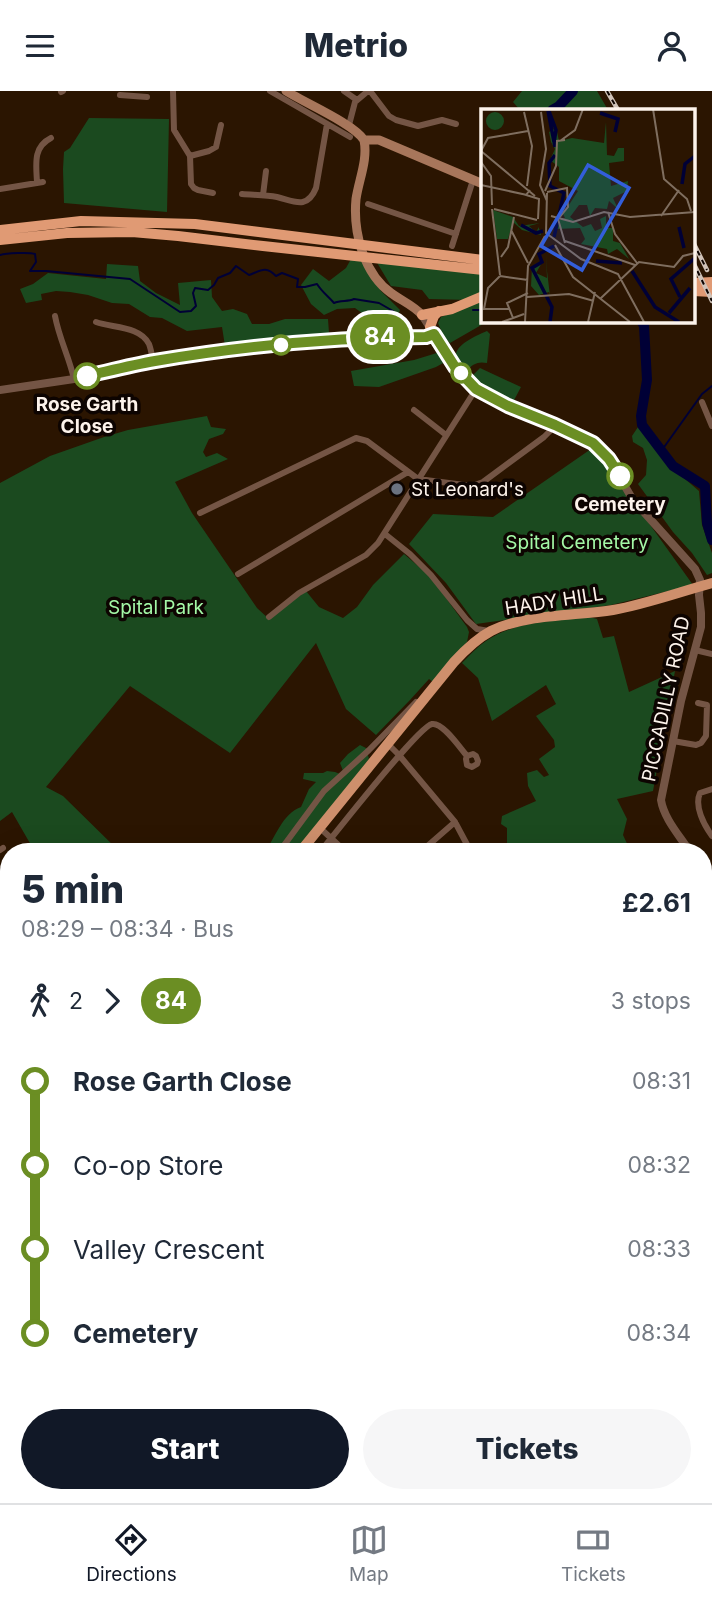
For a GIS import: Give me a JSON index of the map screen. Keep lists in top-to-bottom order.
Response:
{
  "streets": {
    "main road": ["HADY HILL"],
    "street": ["PICCADILLY ROAD"]
  },
  "crossings": [
    ["HADY HILL", "PICCADILLY ROAD"]
  ],
  "parks": ["Spital Cemetery", "Spital Park"],
  "places": ["Rose Garth Close", "Cemetery", "St Leonard's"],
  "lines": ["bus line 84"],
  "page": {
    "header": "Metrio",
    "on_map": "84",
    "heading": ["5 min", "08:29 – 08:34 · Bus", "£2.61"],
    "legs": ["2", "84", "3 stops"],
    "list": [
      {
        "name": "Rose Garth Close",
        "value": "08:31"
      },
      {
        "name": "Co-op Store",
        "value": "08:32"
      },
      {
        "name": "Valley Crescent",
        "value": "08:33"
      },
      {
        "name": "Cemetery",
        "value": "08:34"
      }
    ],
    "buttons": ["Start", "Tickets"],
    "tabs": ["Directions", "Map", "Tickets"]
  }
}
